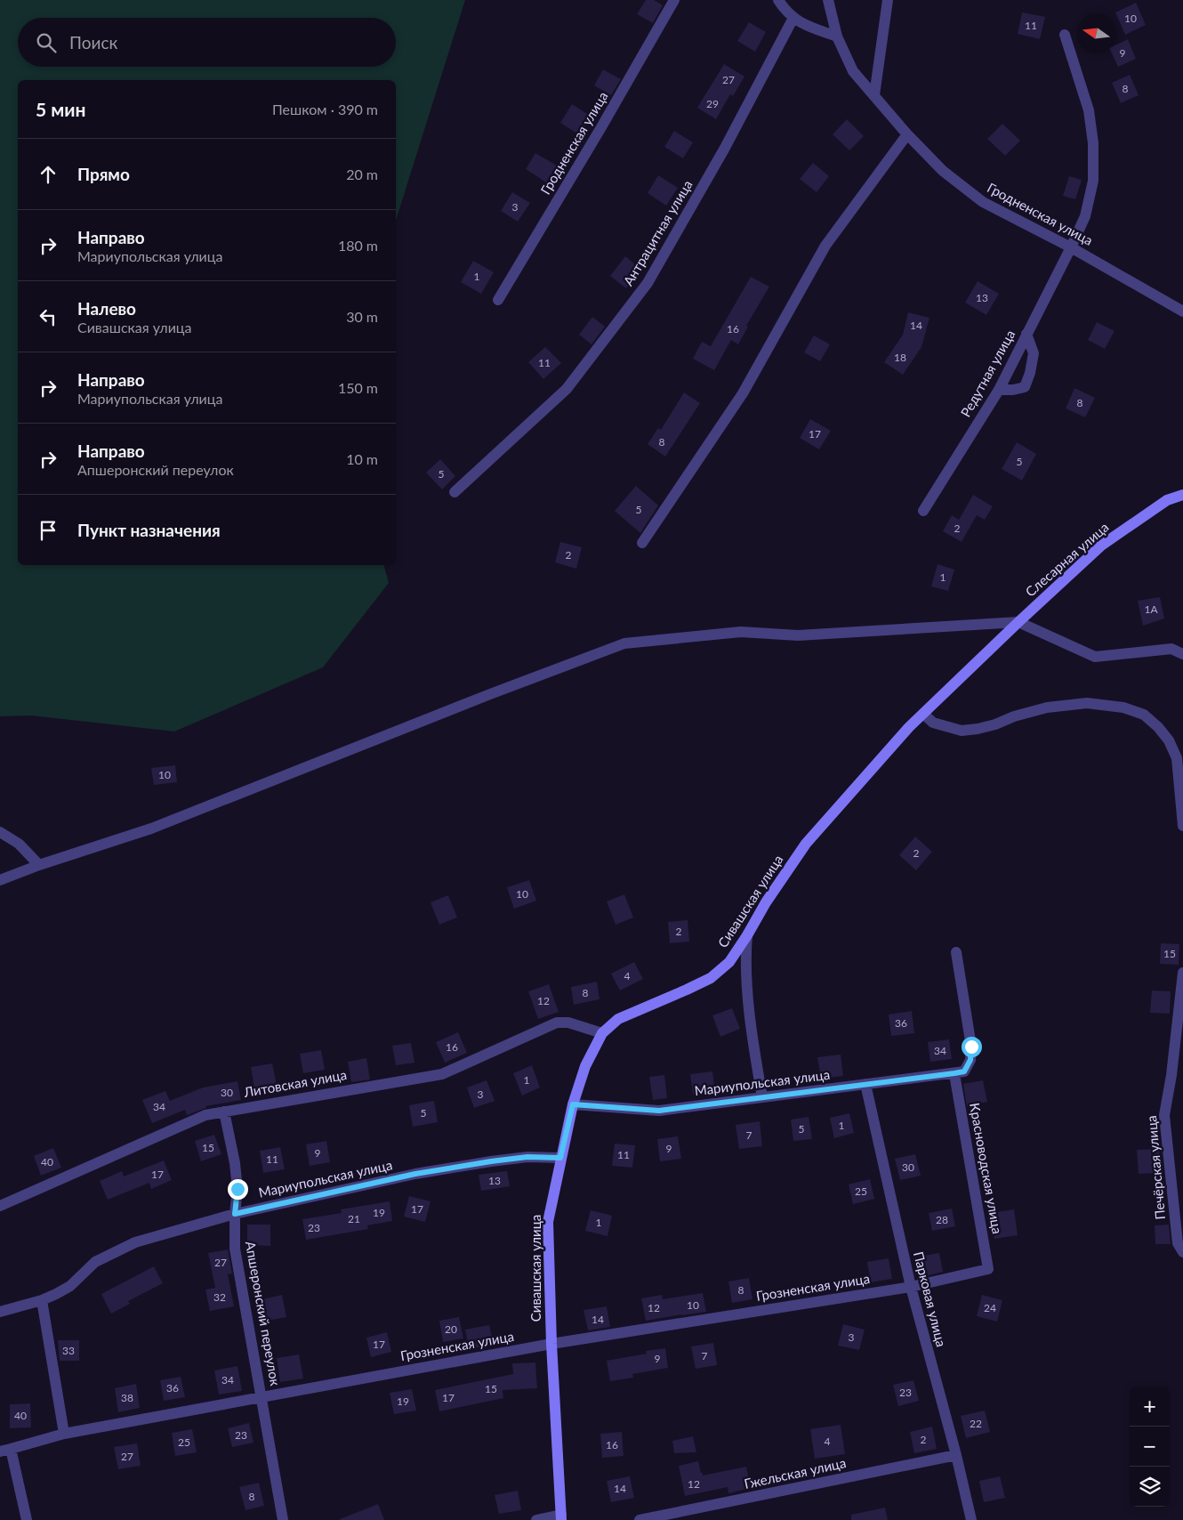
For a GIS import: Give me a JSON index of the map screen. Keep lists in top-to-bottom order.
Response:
{
  "streets": {
    "street": [
      "Гродненская улица",
      "Антрацитная улица",
      "Редутная улица",
      "Слесарная улица",
      "Сивашская улица",
      "Мариупольская улица",
      "Литовская улица",
      "Печёрская улица",
      "Красноводская улица",
      "Грозненская улица",
      "Парковая улица",
      "Апшеронский переулок",
      "Гжельская улица"
    ]
  },
  "crossings": [
    ["Гродненская улица", "Редутная улица"],
    ["Слесарная улица", "Сивашская улица"],
    ["Сивашская улица", "Мариупольская улица"],
    ["Сивашская улица", "Литовская улица"],
    ["Сивашская улица", "Грозненская улица"],
    ["Мариупольская улица", "Красноводская улица"],
    ["Мариупольская улица", "Парковая улица"],
    ["Мариупольская улица", "Апшеронский переулок"],
    ["Литовская улица", "Апшеронский переулок"],
    ["Красноводская улица", "Грозненская улица"],
    ["Грозненская улица", "Парковая улица"],
    ["Грозненская улица", "Апшеронский переулок"],
    ["Парковая улица", "Гжельская улица"]
  ],
  "house_numbers": [
    "10",
    "11",
    "9",
    "27",
    "8",
    "29",
    "3",
    "1",
    "13",
    "14",
    "16",
    "18",
    "11",
    "8",
    "17",
    "8",
    "5",
    "5",
    "5",
    "2",
    "2",
    "1",
    "1А",
    "10",
    "2",
    "10",
    "2",
    "15",
    "4",
    "8",
    "12",
    "36",
    "16",
    "34",
    "1",
    "30",
    "3",
    "34",
    "5",
    "1",
    "5",
    "7",
    "15",
    "9",
    "9",
    "11",
    "11",
    "40",
    "30",
    "17",
    "13",
    "25",
    "17",
    "19",
    "21",
    "28",
    "1",
    "23",
    "27",
    "8",
    "32",
    "10",
    "12",
    "24",
    "14",
    "20",
    "3",
    "17",
    "33",
    "7",
    "9",
    "34",
    "36",
    "15",
    "23",
    "38",
    "17",
    "19",
    "40",
    "22",
    "23",
    "2",
    "4",
    "25",
    "16",
    "27",
    "12",
    "14",
    "8"
  ],
  "north": "left",
  "page": {
    "search": "Поиск",
    "heading": ["5 мин", "Пешком · 390 m"],
    "list": [
      ["Прямо", "20 m"],
      ["Направо", "Мариупольская улица", "180 m"],
      ["Налево", "Сивашская улица", "30 m"],
      ["Направо", "Мариупольская улица", "150 m"],
      ["Направо", "Апшеронский переулок", "10 m"],
      "Пункт назначения"
    ],
    "map_buttons": ["+", "−"]
  }
}
